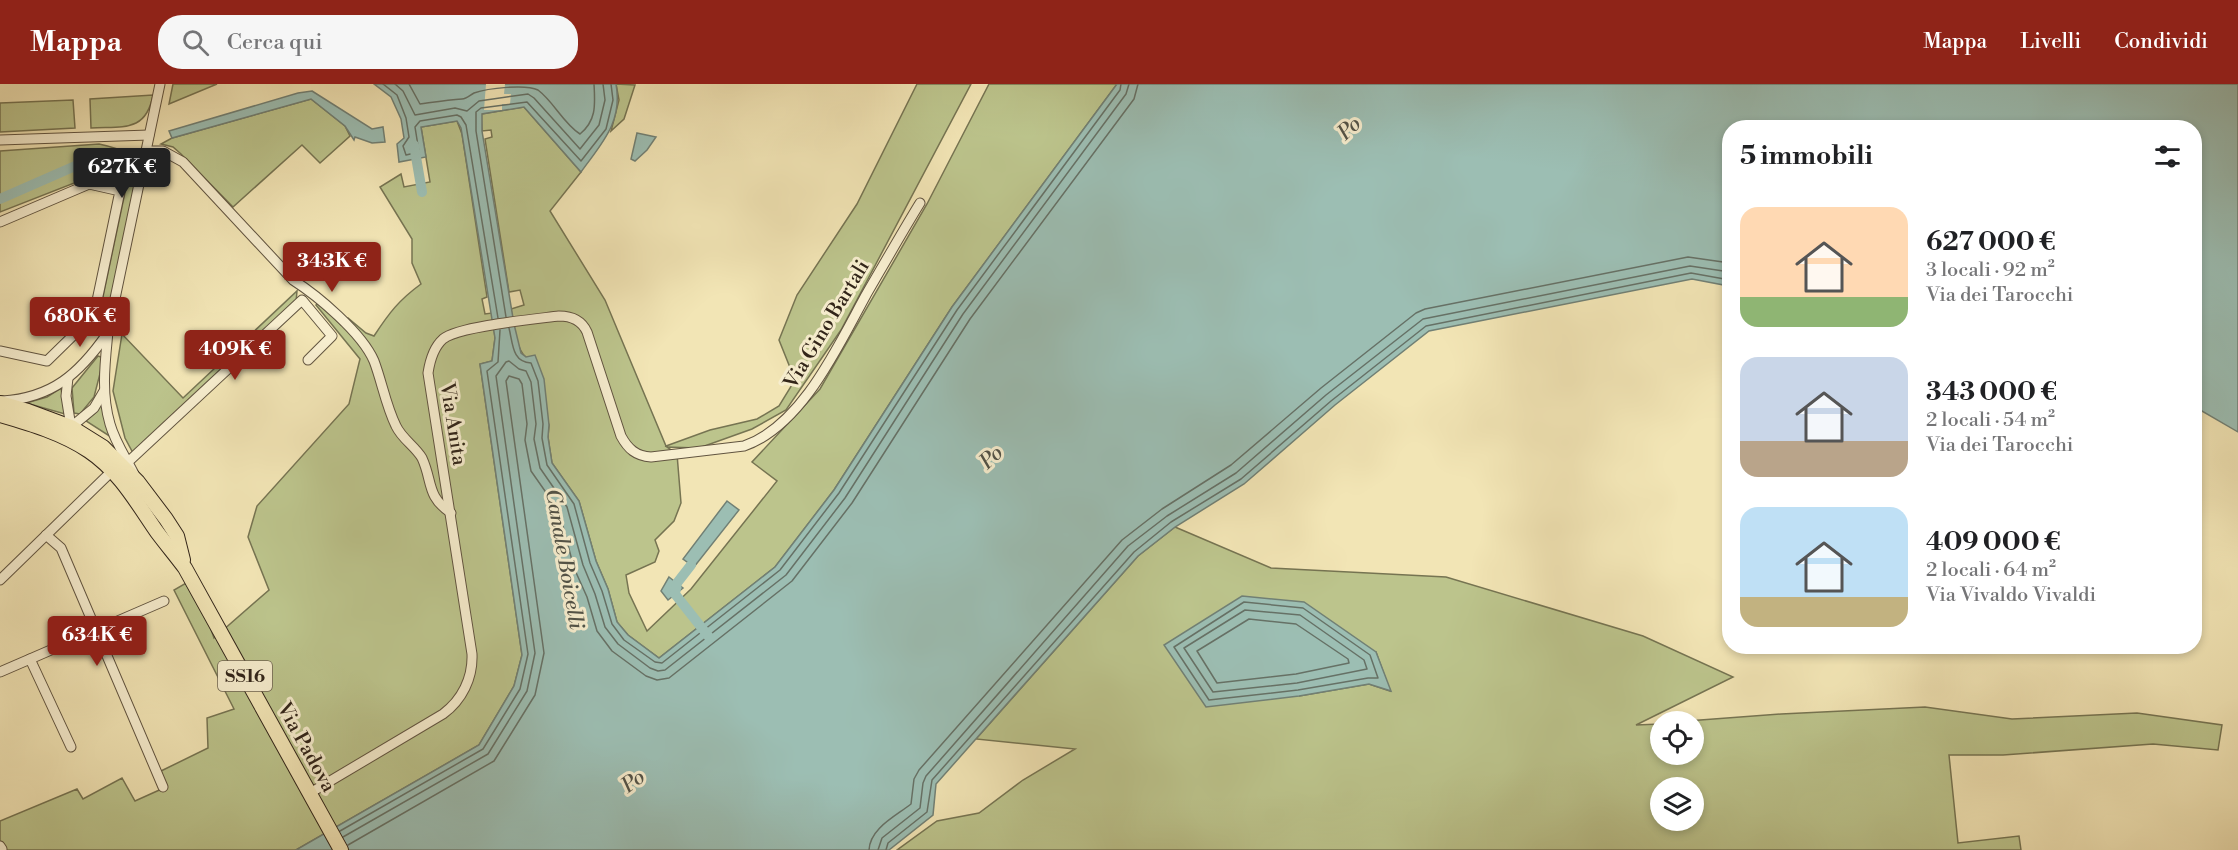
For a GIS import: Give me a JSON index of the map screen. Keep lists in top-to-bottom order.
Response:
{
  "streets": {
    "main road": ["SS16", "Via Padova"],
    "street": ["Via Gino Bartali", "Via Anita"]
  },
  "crossings": [
    ["Via Gino Bartali", "Via Anita"],
    ["Via Anita", "Via Padova"]
  ],
  "water": ["Po", "Canale Boicelli"],
  "page": {
    "header": "Mappa",
    "search": "Cerca qui",
    "nav": ["Mappa", "Livelli", "Condividi"],
    "heading": "5 immobili",
    "price": [
      "627K €",
      "343K €",
      "680K €",
      "409K €",
      "634K €"
    ],
    "list": [
      {
        "name": "627 000 €",
        "note": "3 locali · 92 m² · Via dei Tarocchi"
      },
      {
        "name": "343 000 €",
        "note": "2 locali · 54 m² · Via dei Tarocchi"
      },
      {
        "name": "409 000 €",
        "note": "2 locali · 64 m² · Via Vivaldo Vivaldi"
      }
    ]
  }
}
